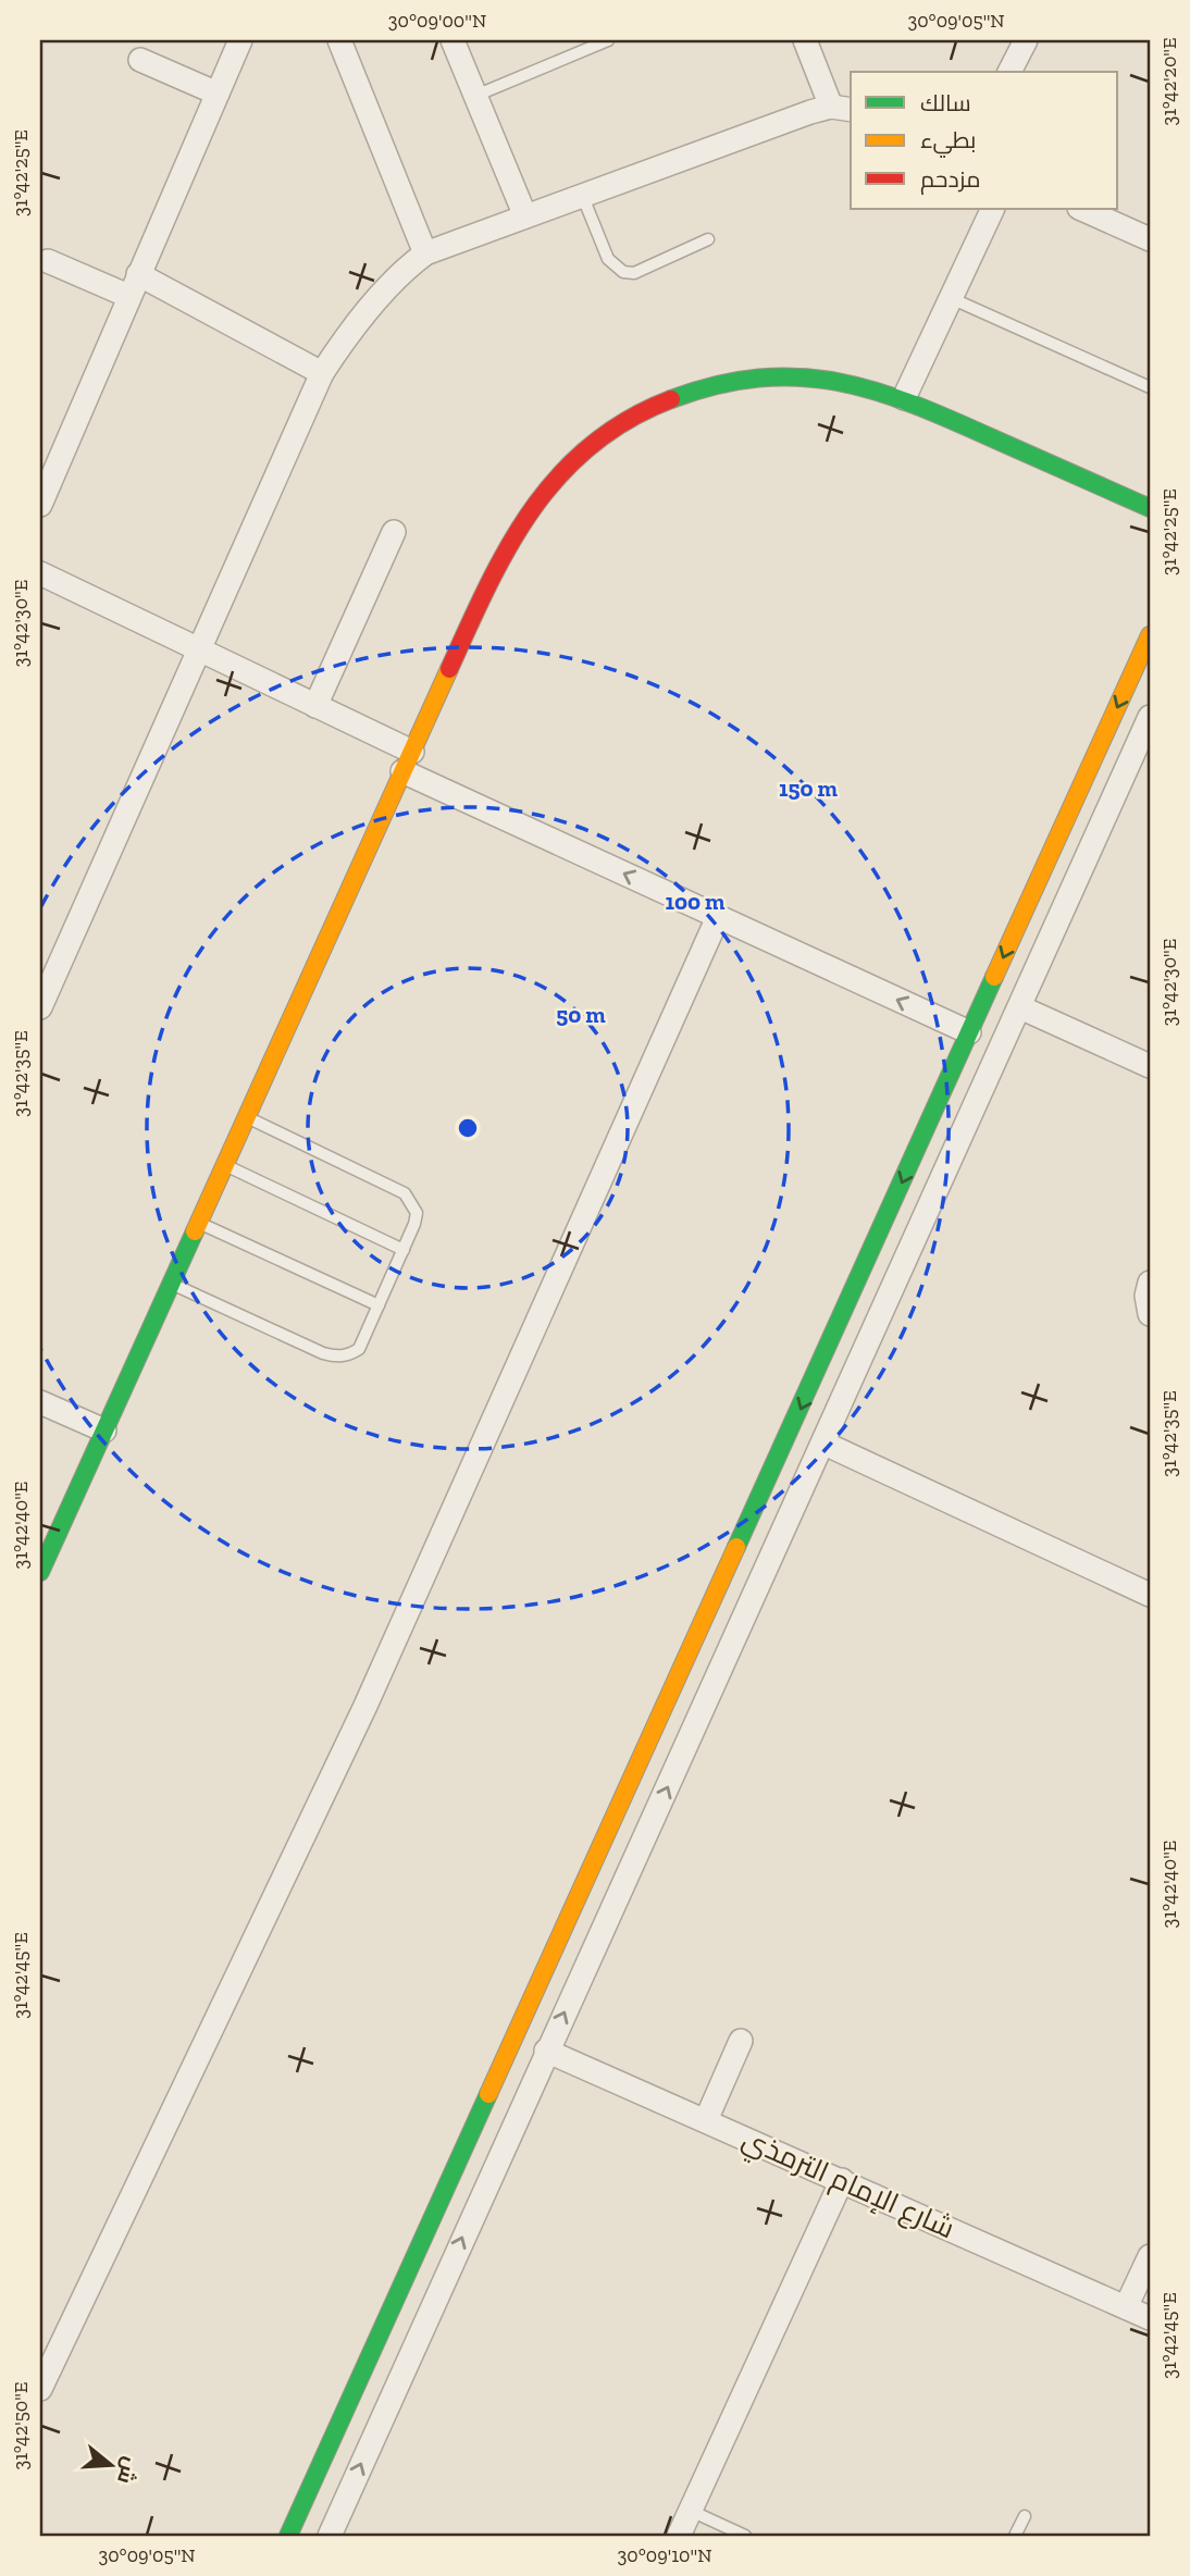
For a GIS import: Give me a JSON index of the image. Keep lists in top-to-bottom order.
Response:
{
  "streets": {
    "street": ["شارع الإمام الترمذي"]
  },
  "legend": ["سالك", "بطيء", "مزدحم"],
  "north": "right",
  "coordinates": [
    "30°09'00\"N",
    "30°09'05\"N",
    "31°42'20\"E",
    "31°42'25\"E",
    "31°42'30\"E",
    "31°42'35\"E",
    "31°42'40\"E",
    "31°42'45\"E",
    "31°42'50\"E",
    "30°09'10\"N"
  ],
  "rings": ["150 m", "100 m", "50 m"]
}
